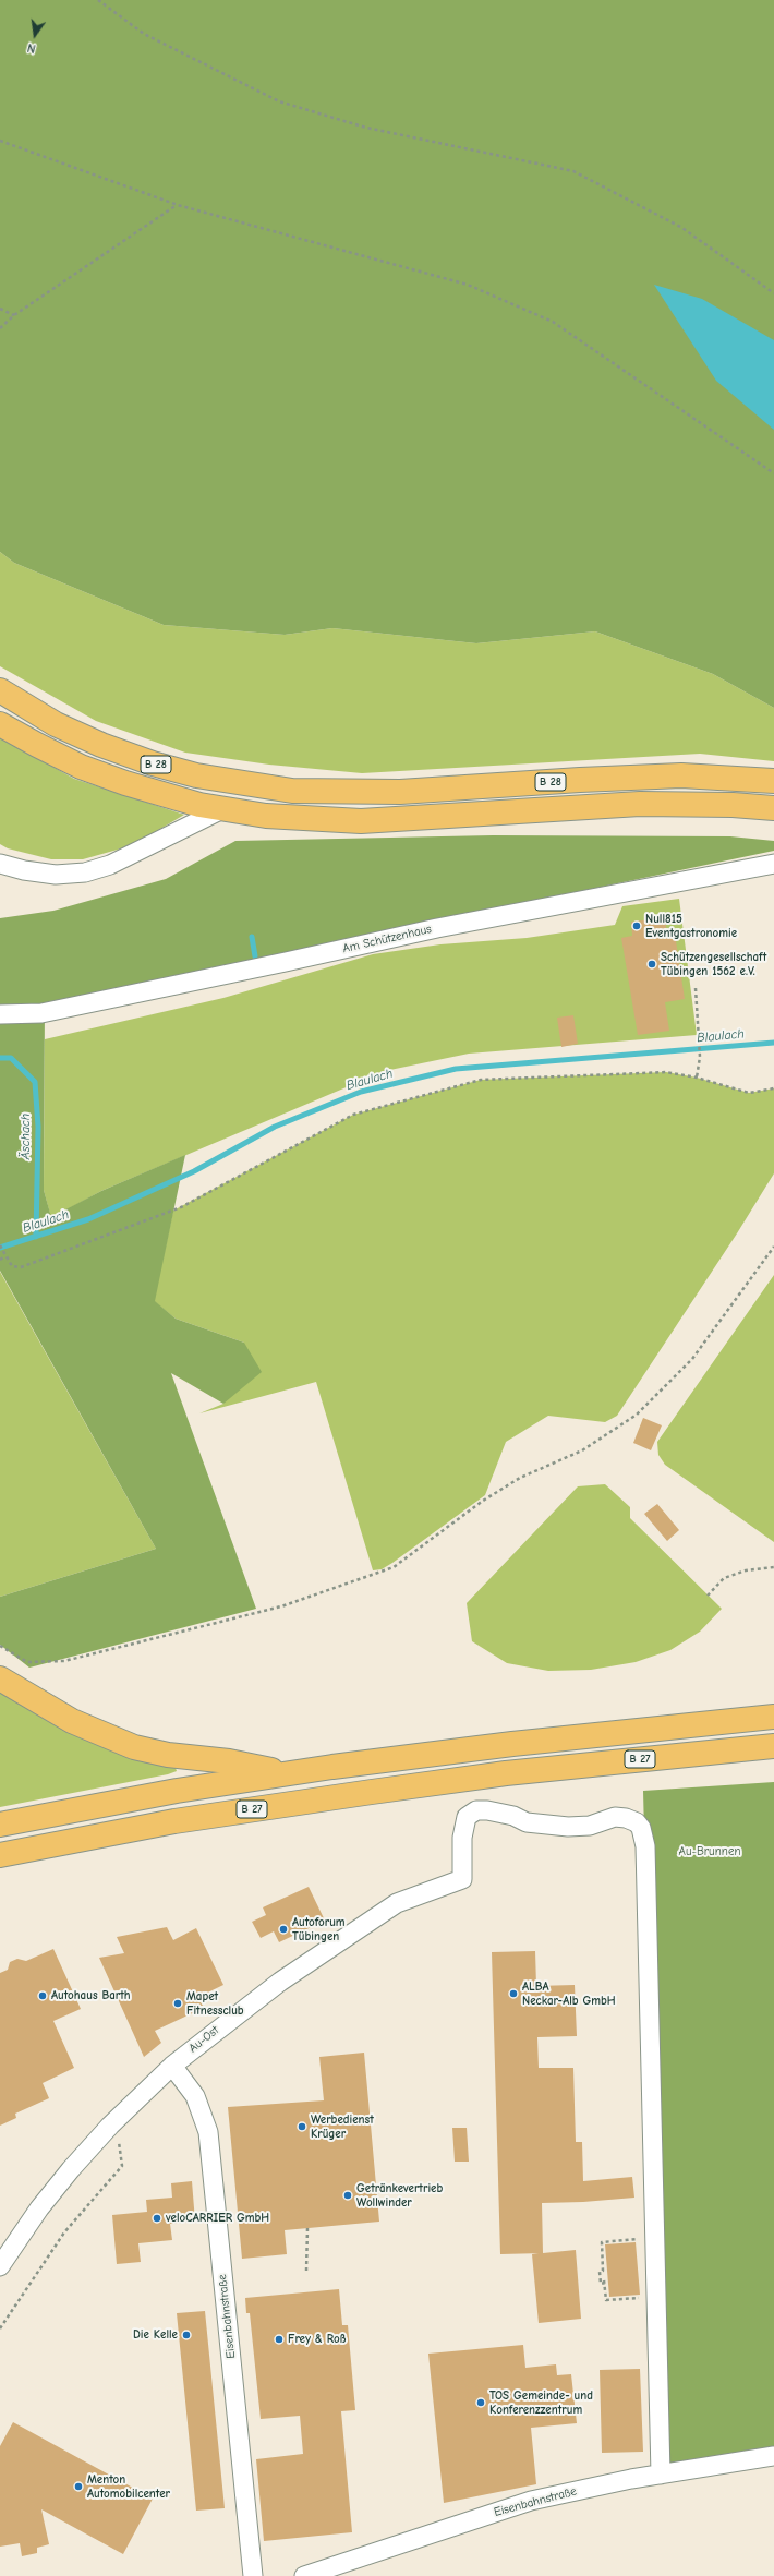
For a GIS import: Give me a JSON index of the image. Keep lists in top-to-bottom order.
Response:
{
  "streets": {
    "highway": ["B 28", "B 27"],
    "street": ["Am Schützenhaus", "Au-Ost", "Eisenbahnstraße"]
  },
  "crossings": [
    ["Au-Ost", "Eisenbahnstraße"]
  ],
  "water": ["Blaulach", "Äschach"],
  "parks": ["Au-Brunnen"],
  "places": [
    "Null815 Eventgastronomie",
    "Schützengesellschaft Tübingen 1562 e.V.",
    "Autoforum Tübingen",
    "ALBA Neckar-Alb GmbH",
    "Autohaus Barth",
    "Mapet Fitnessclub",
    "Werbedienst Krüger",
    "Getränkevertrieb Wollwinder",
    "veloCARRIER GmbH",
    "Die Kelle",
    "Frey & Roß",
    "TOS Gemeinde- und Konferenzzentrum",
    "Menton Automobilcenter"
  ],
  "north": "bottom"
}
